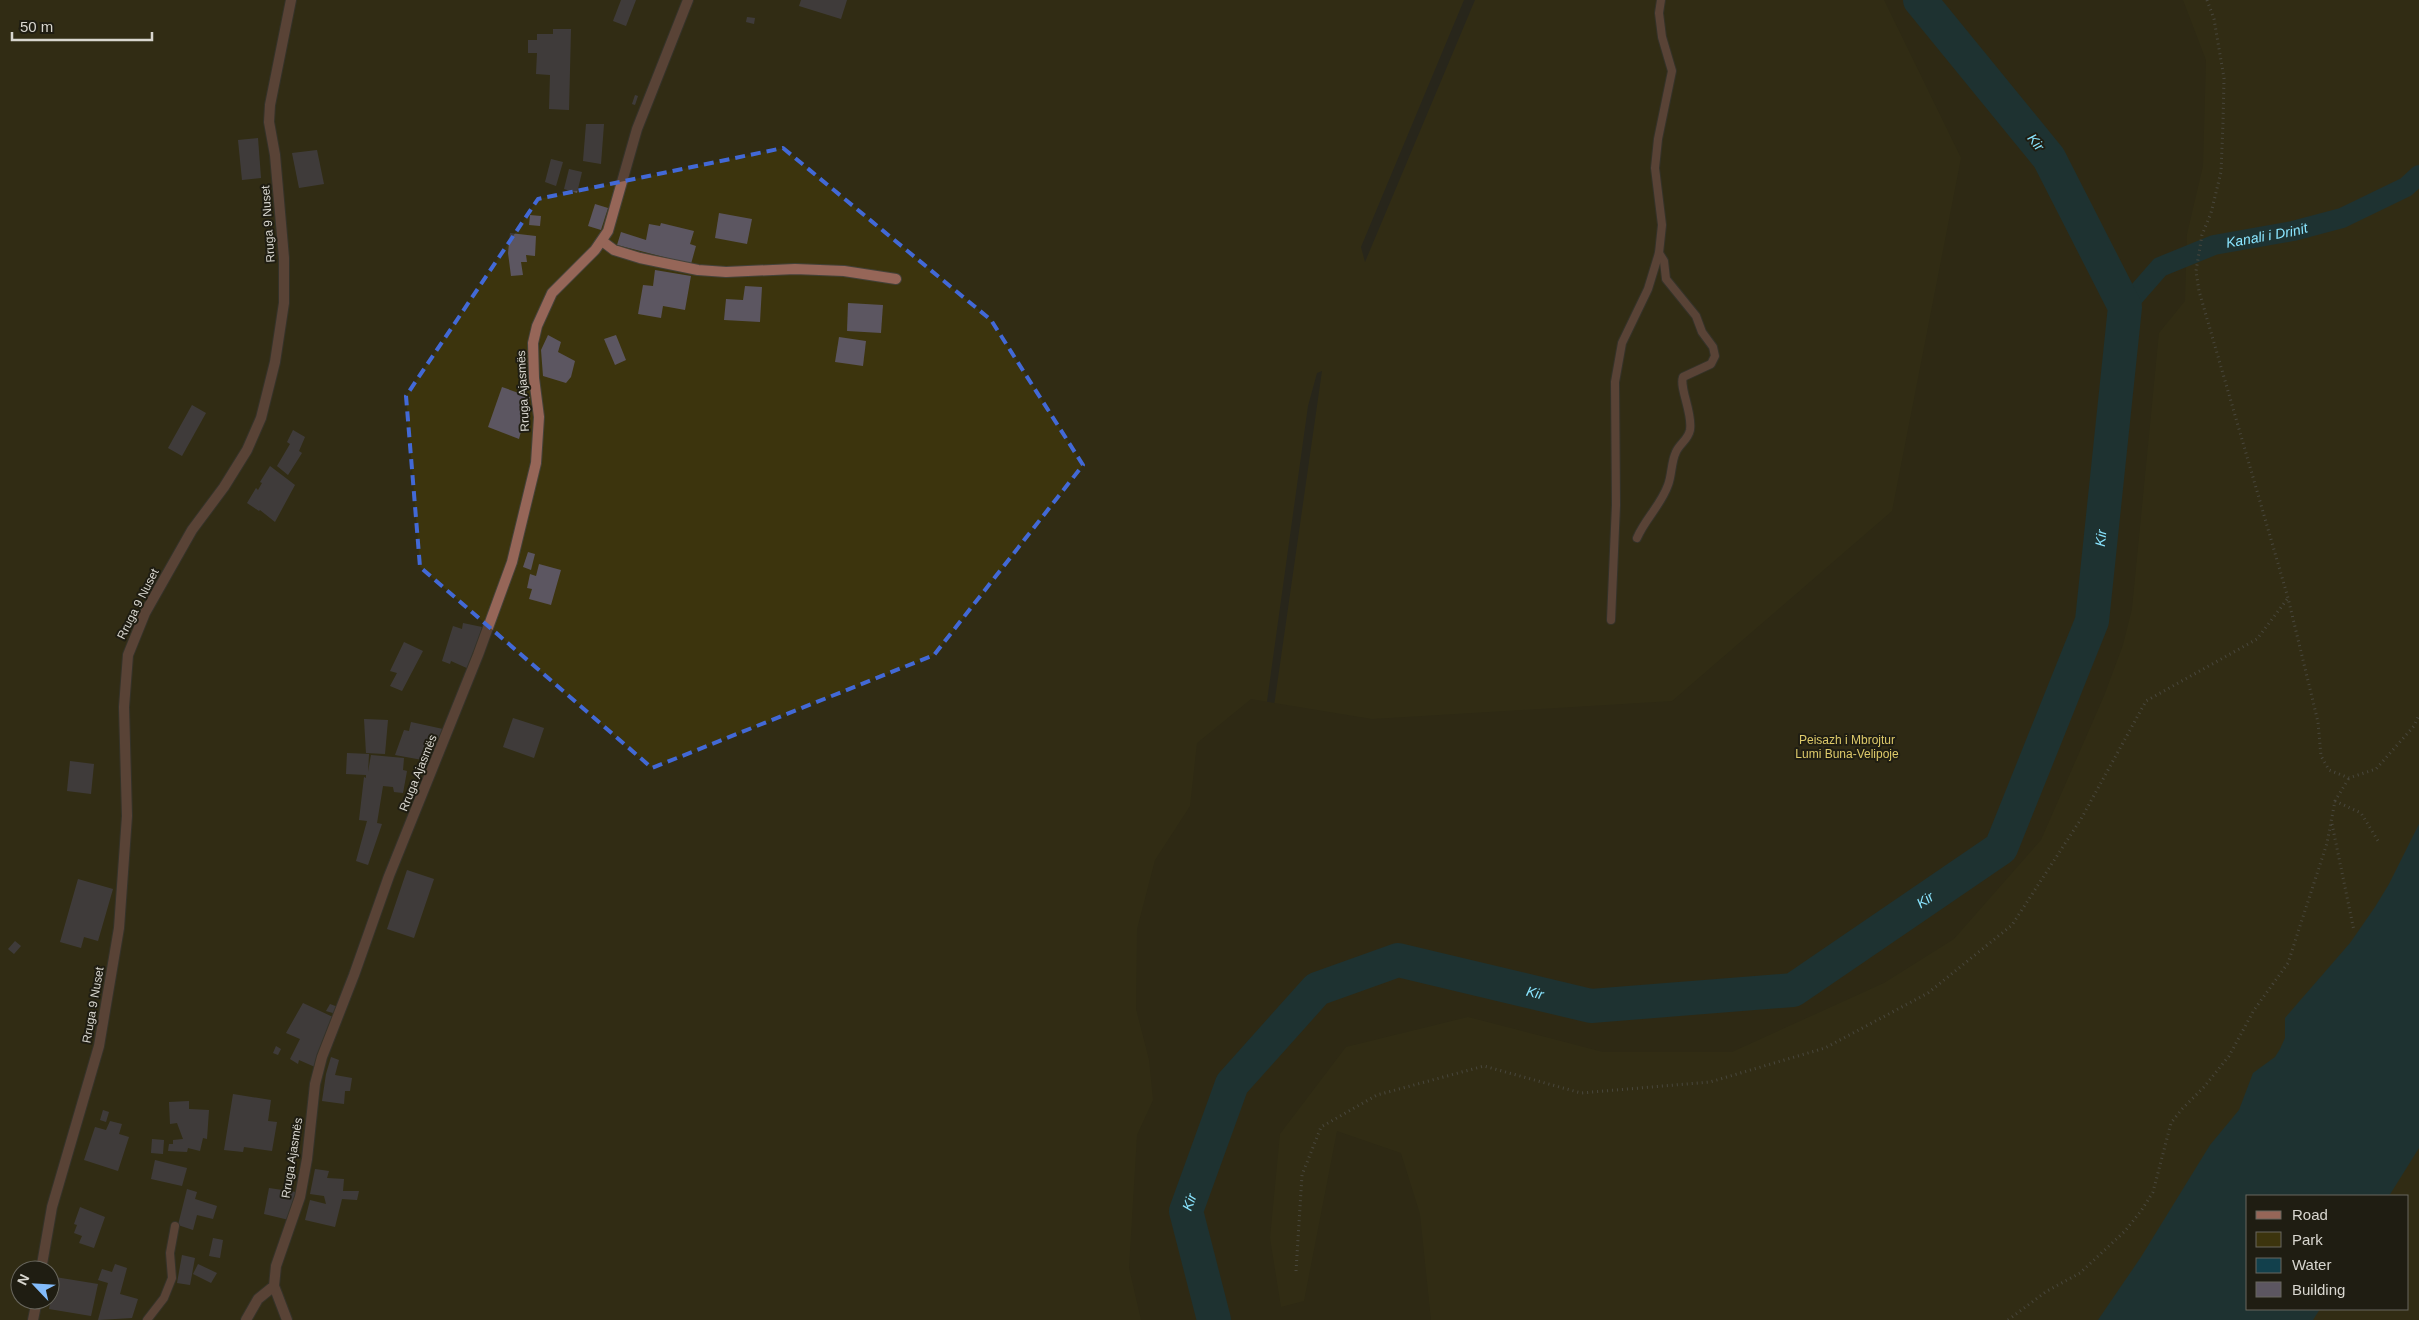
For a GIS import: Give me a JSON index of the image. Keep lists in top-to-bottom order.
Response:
{
  "streets": {
    "street": ["Rruga 9 Nuset", "Rruga Ajasmës"]
  },
  "water": ["Kir", "Kanali i Drinit"],
  "parks": ["Peisazh i Mbrojtur Lumi Buna-Velipoje"],
  "legend": [
    "Road",
    "Park",
    "Water",
    "Building"
  ],
  "scale_bar": "50 m",
  "north": "top left"
}
